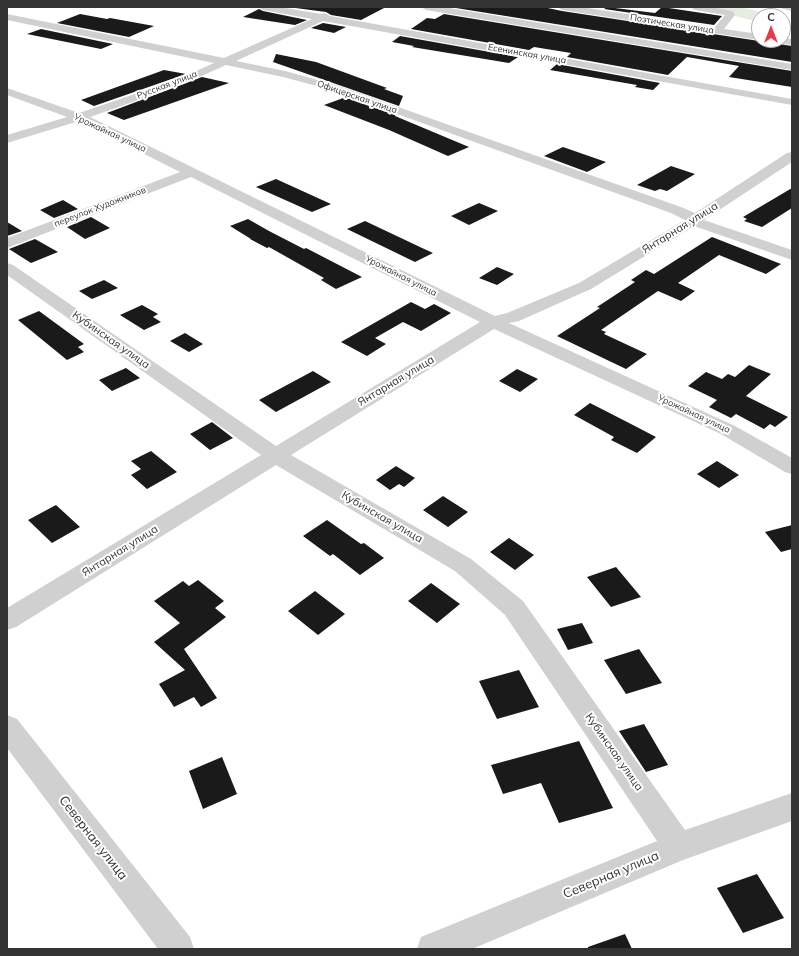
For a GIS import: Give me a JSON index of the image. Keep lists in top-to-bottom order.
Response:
{
  "streets": {
    "street": [
      "Поэтическая улица",
      "Есенинская улица",
      "Русская улица",
      "Офицерская улица",
      "Урожайная улица",
      "переулок Художников",
      "Янтарная улица",
      "Кубинская улица",
      "Северная улица"
    ]
  },
  "crossings": [
    ["Есенинская улица", "Русская улица"],
    ["Русская улица", "Офицерская улица"],
    ["Русская улица", "Урожайная улица"],
    ["Офицерская улица", "Янтарная улица"],
    ["Урожайная улица", "переулок Художников"],
    ["Урожайная улица", "Янтарная улица"],
    ["Янтарная улица", "Кубинская улица"],
    ["Кубинская улица", "Северная улица"]
  ],
  "north": "top"
}
